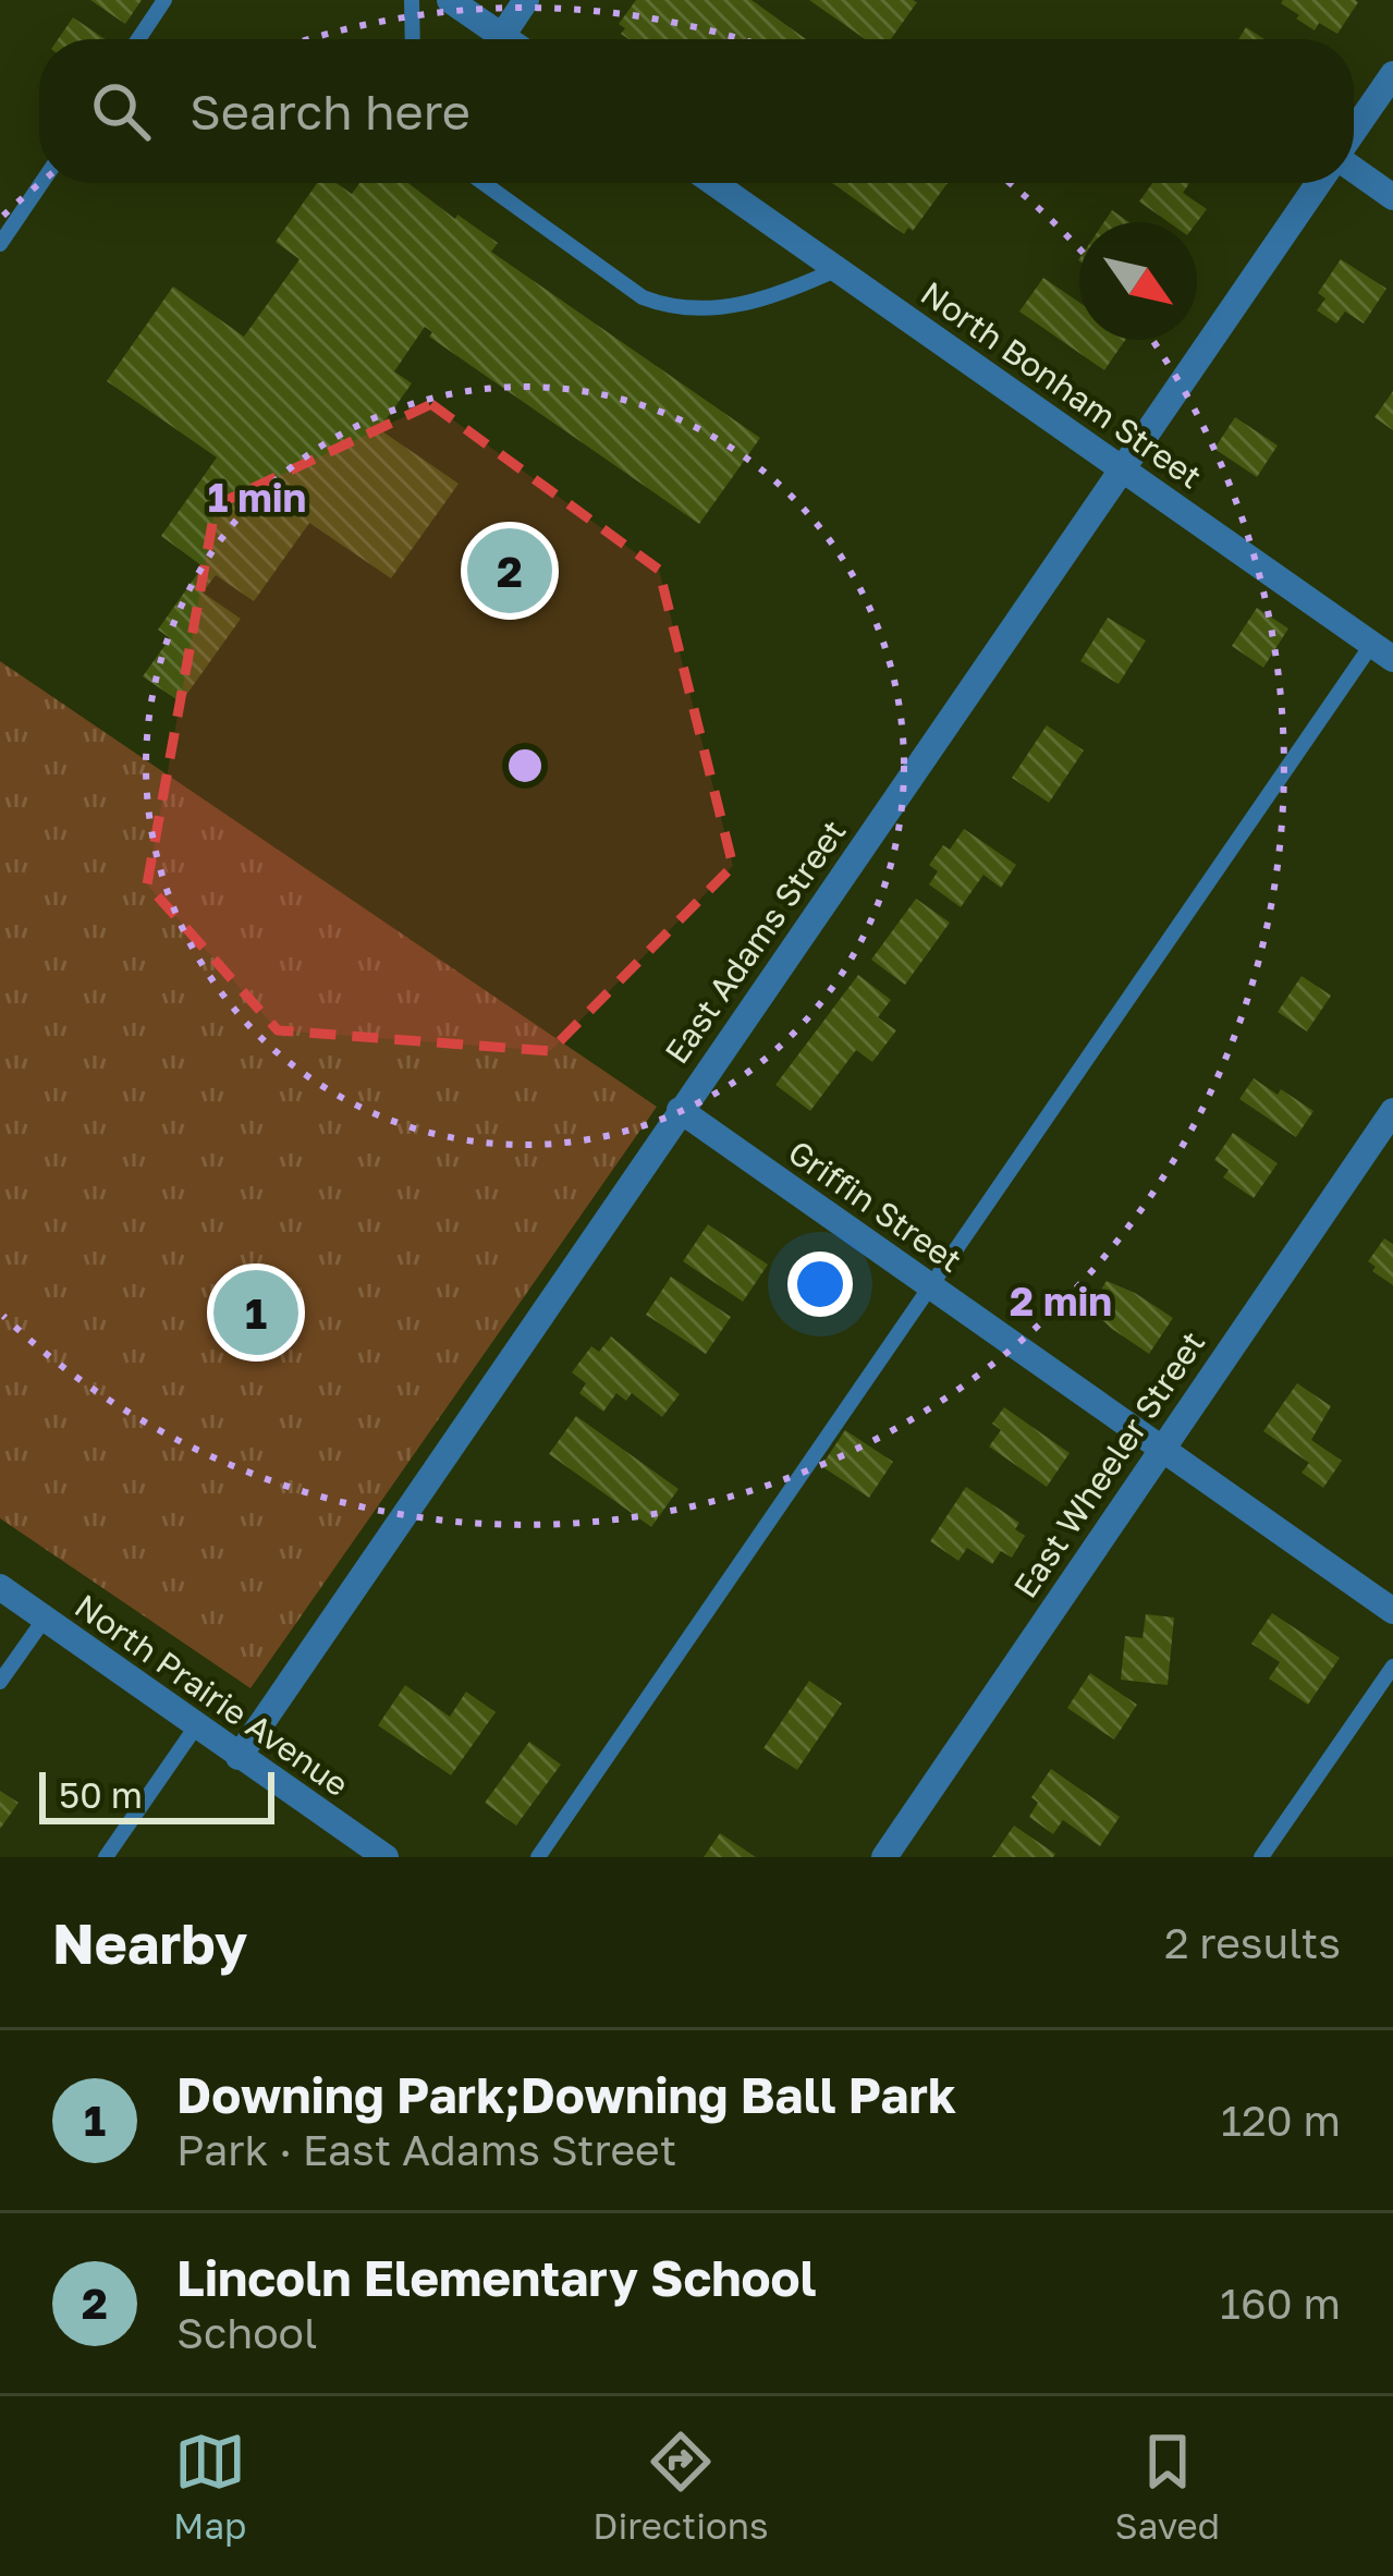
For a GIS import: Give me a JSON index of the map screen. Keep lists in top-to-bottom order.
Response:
{
  "streets": {
    "street": [
      "North Bonham Street",
      "East Adams Street",
      "Griffin Street",
      "East Wheeler Street",
      "North Prairie Avenue"
    ]
  },
  "crossings": [
    ["North Bonham Street", "East Adams Street"],
    ["East Adams Street", "Griffin Street"],
    ["East Adams Street", "North Prairie Avenue"],
    ["Griffin Street", "East Wheeler Street"]
  ],
  "scale_bar": "50 m",
  "north": "bottom right",
  "page": {
    "search": "Search here",
    "pins": ["2", "1"],
    "scale": "50 m",
    "heading": ["Nearby", "2 results"],
    "list": [
      {
        "mark": "1",
        "name": "Downing Park;Downing Ball Park",
        "note": "Park · East Adams Street",
        "value": "120 m"
      },
      {
        "mark": "2",
        "name": "Lincoln Elementary School",
        "note": "School",
        "value": "160 m"
      }
    ],
    "nav": ["Map", "Directions", "Saved"]
  },
  "rings": ["1 min", "2 min"]
}
